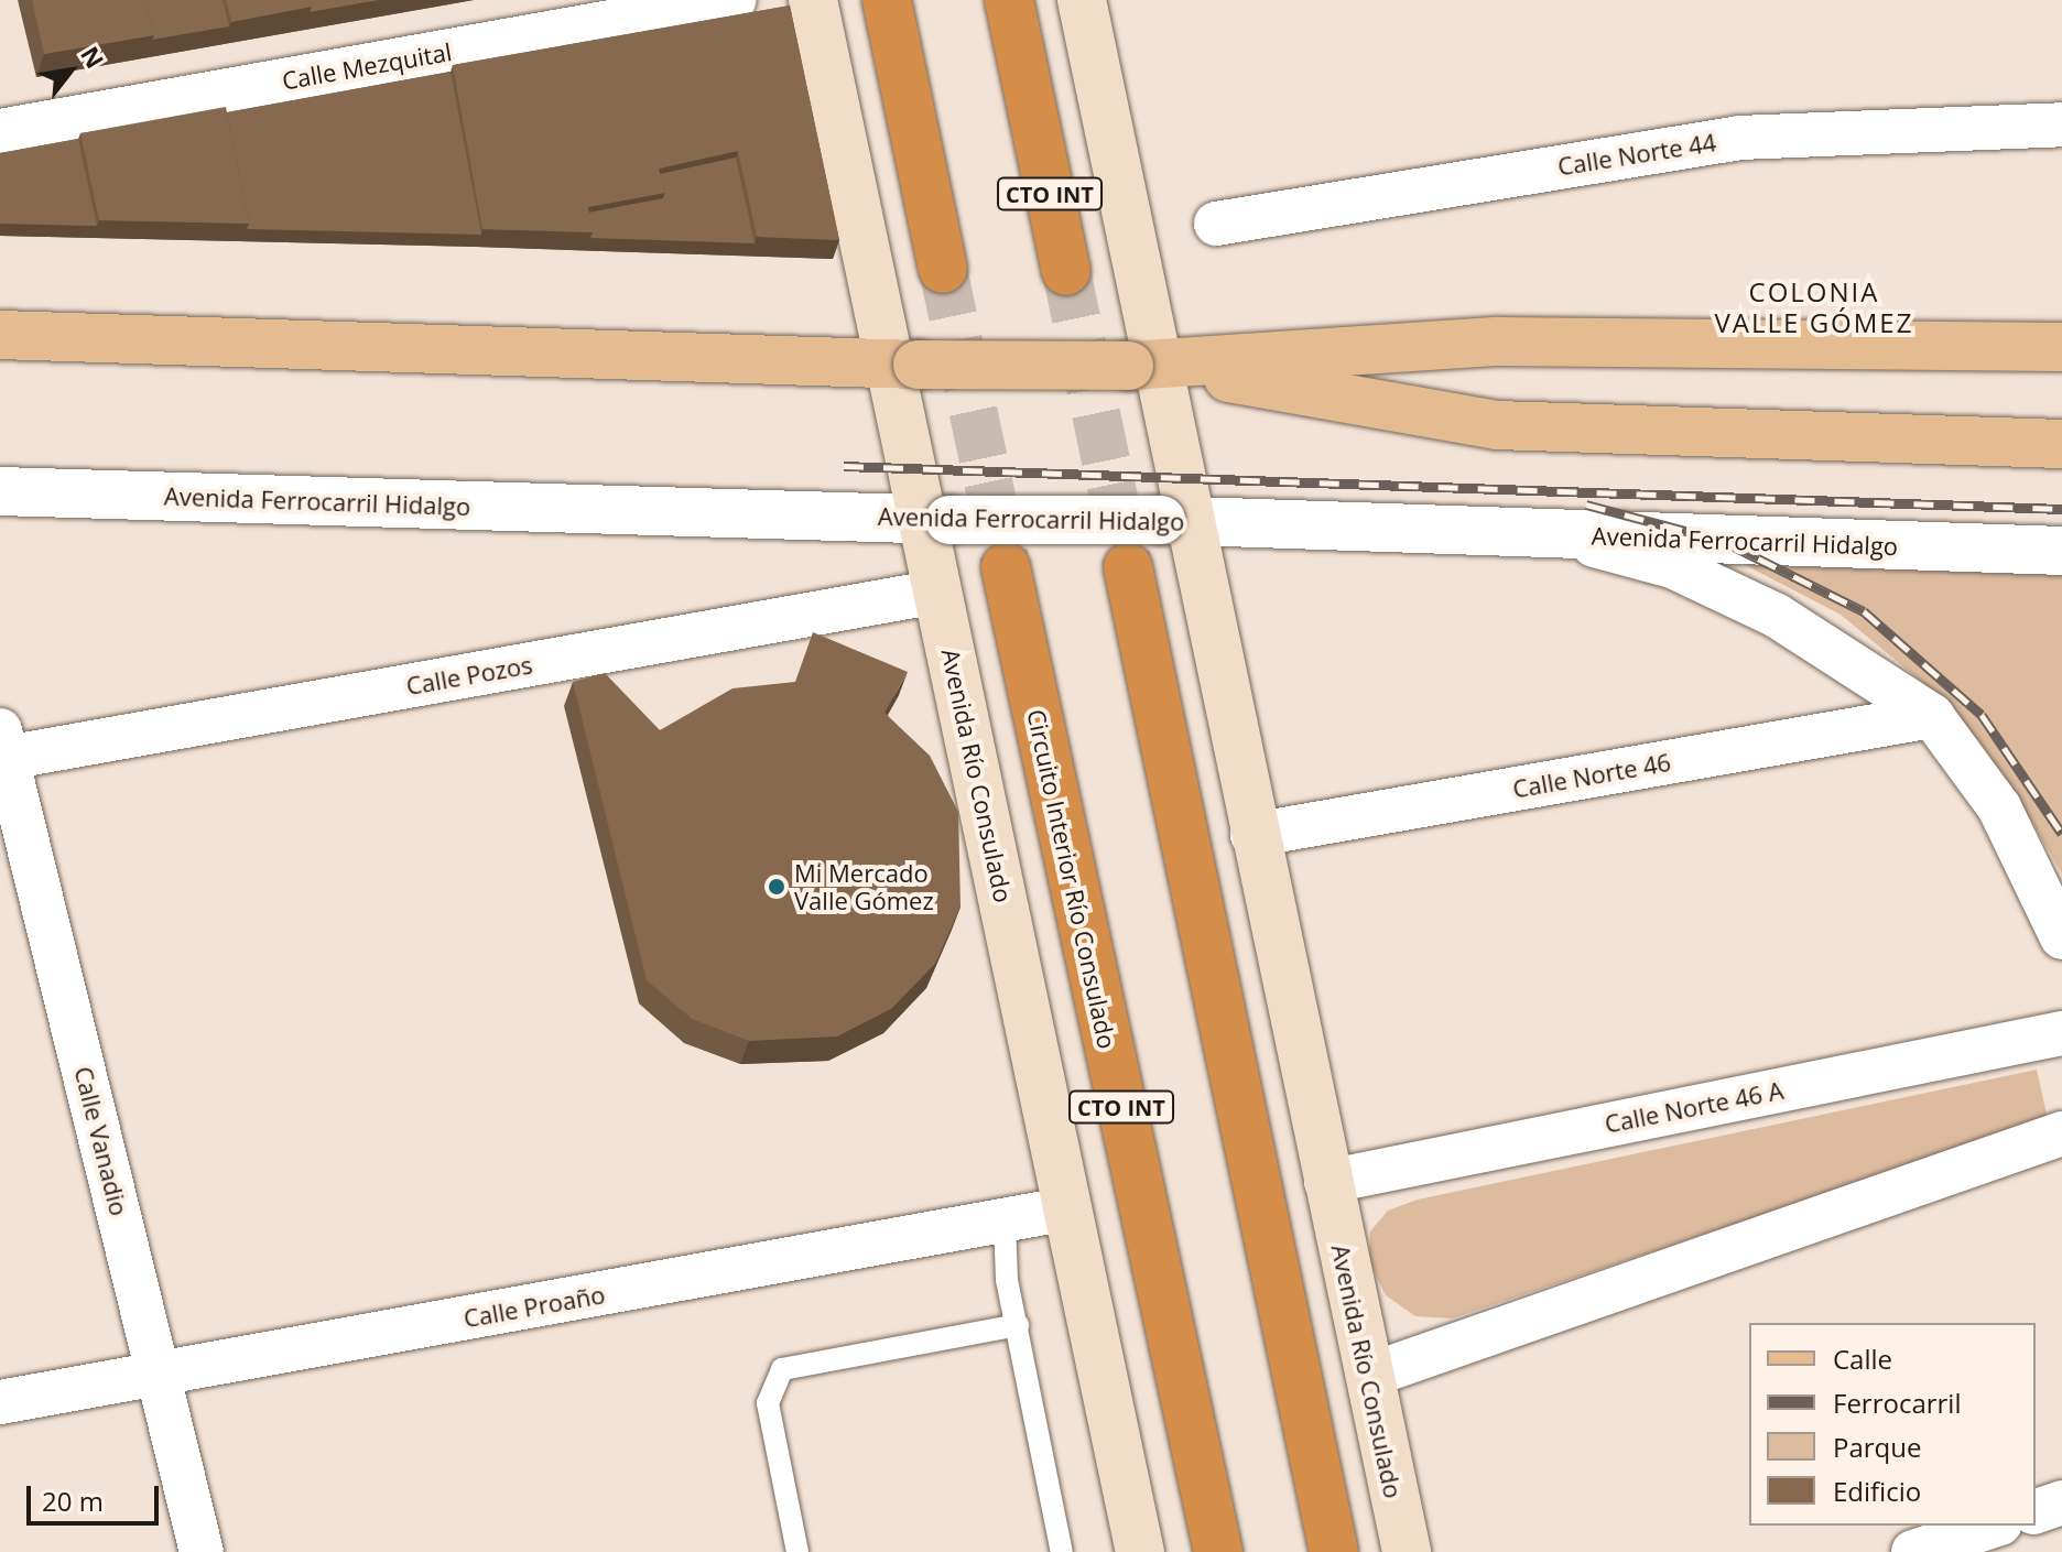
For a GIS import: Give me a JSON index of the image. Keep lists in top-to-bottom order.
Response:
{
  "streets": {
    "highway": ["CTO INT", "Circuito Interior Río Consulado"],
    "main road": ["Avenida Río Consulado"],
    "street": [
      "Calle Mezquital",
      "Calle Norte 44",
      "Avenida Ferrocarril Hidalgo",
      "Calle Pozos",
      "Calle Norte 46",
      "Calle Norte 46 A",
      "Calle Vanadio",
      "Calle Proaño"
    ]
  },
  "crossings": [
    ["Avenida Ferrocarril Hidalgo", "Avenida Río Consulado"],
    ["Calle Pozos", "Avenida Río Consulado"],
    ["Calle Pozos", "Calle Vanadio"],
    ["Avenida Río Consulado", "Calle Norte 46"],
    ["Avenida Río Consulado", "Calle Norte 46 A"],
    ["Avenida Río Consulado", "Calle Proaño"],
    ["Calle Vanadio", "Calle Proaño"]
  ],
  "districts": ["COLONIA VALLE GÓMEZ"],
  "places": ["Mi Mercado Valle Gómez"],
  "legend": [
    "Calle",
    "Ferrocarril",
    "Parque",
    "Edificio"
  ],
  "scale_bar": "20 m",
  "north": "top right"
}
